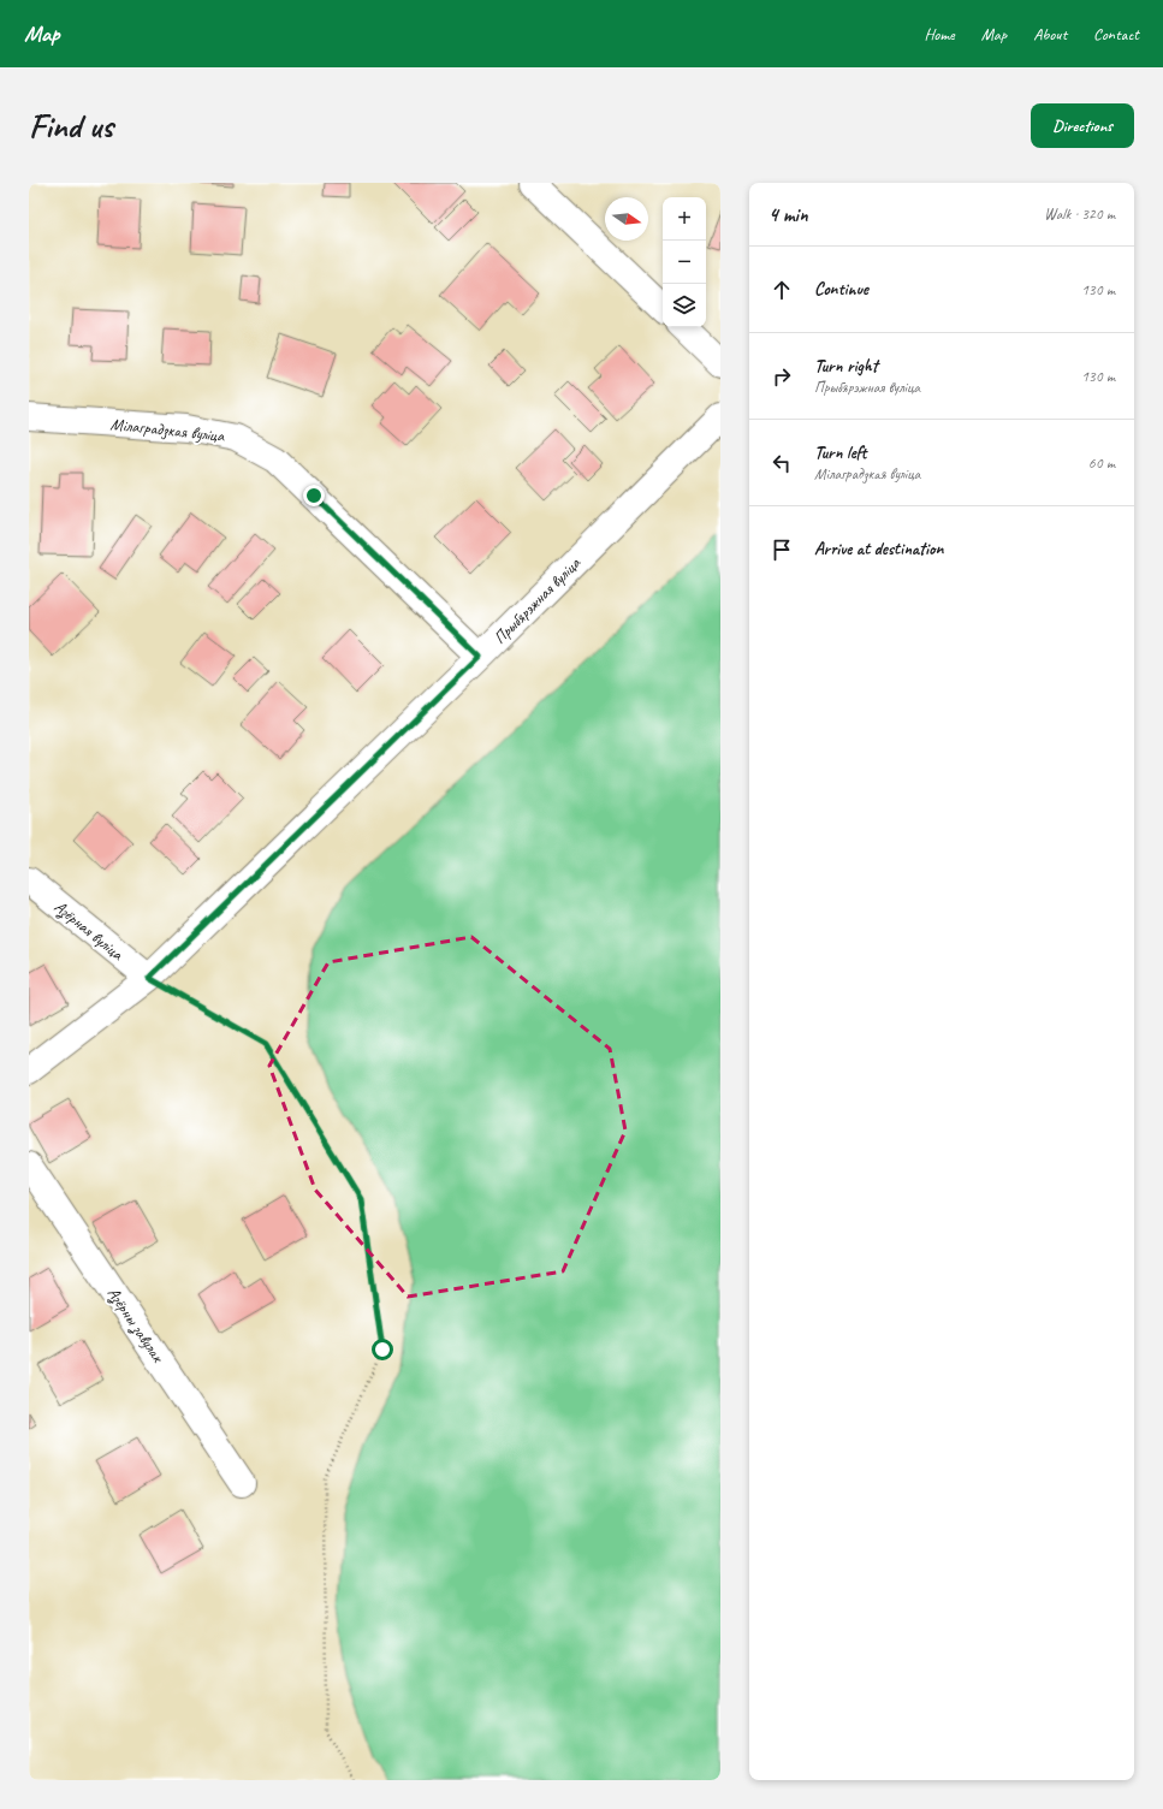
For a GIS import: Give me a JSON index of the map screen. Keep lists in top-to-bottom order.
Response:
{
  "streets": {
    "street": [
      "Мілаградзкая вуліца",
      "Прыбярэжная вуліца",
      "Азёрная вуліца",
      "Азёрны завулак"
    ]
  },
  "crossings": [
    ["Мілаградзкая вуліца", "Прыбярэжная вуліца"],
    ["Прыбярэжная вуліца", "Азёрная вуліца"]
  ],
  "north": "right",
  "page": {
    "header": "Map",
    "nav": [
      "Home",
      "Map",
      "About",
      "Contact"
    ],
    "buttons": "Directions",
    "title": "Find us",
    "heading": ["4 min", "Walk · 320 m"],
    "map_buttons": ["+", "−"],
    "list": [
      ["Continue", "130 m"],
      ["Turn right", "Прыбярэжная вуліца", "130 m"],
      ["Turn left", "Мілаградзкая вуліца", "60 m"],
      "Arrive at destination"
    ]
  }
}
